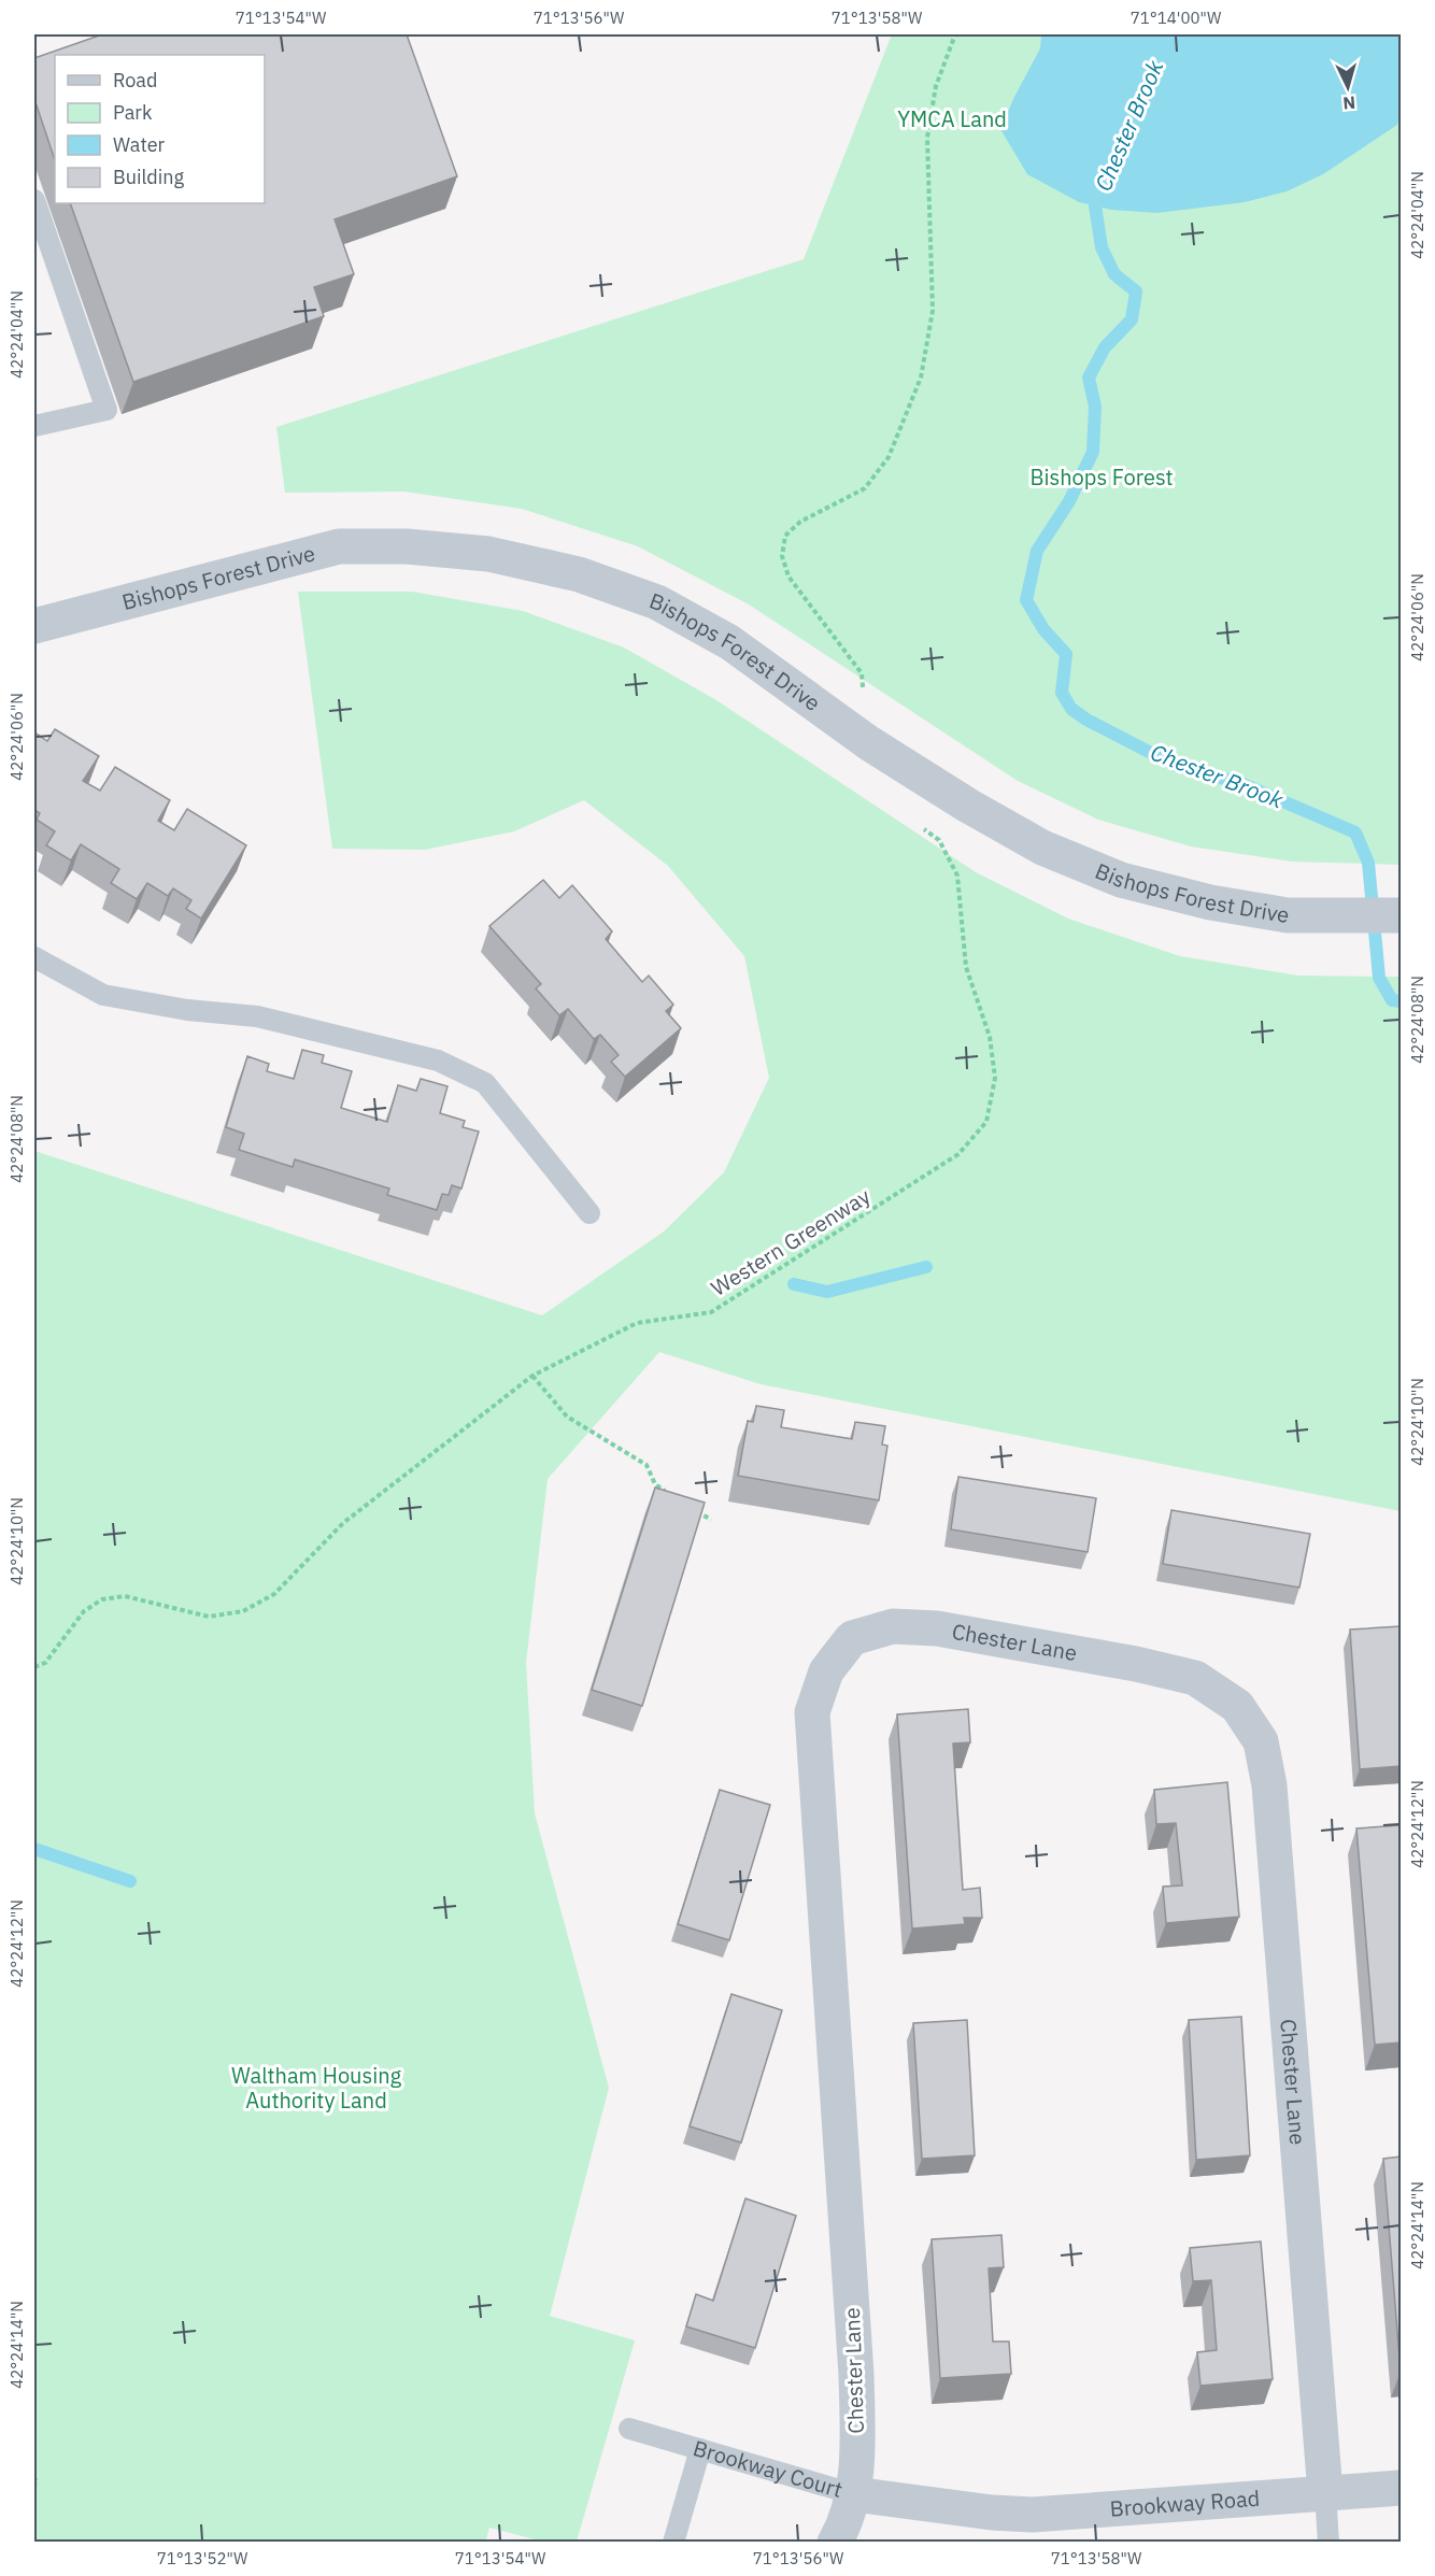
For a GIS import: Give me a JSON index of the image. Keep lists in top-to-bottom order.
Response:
{
  "streets": {
    "street": [
      "Bishops Forest Drive",
      "Chester Lane",
      "Brookway Court",
      "Brookway Road"
    ],
    "path": ["Western Greenway"]
  },
  "crossings": [
    ["Chester Lane", "Brookway Court"],
    ["Chester Lane", "Brookway Road"],
    ["Brookway Court", "Brookway Road"]
  ],
  "water": ["Chester Brook"],
  "parks": ["YMCA Land", "Bishops Forest", "Waltham Housing Authority Land"],
  "legend": [
    "Road",
    "Park",
    "Water",
    "Building"
  ],
  "north": "bottom",
  "coordinates": [
    "71°13'54\"W",
    "71°13'56\"W",
    "71°13'58\"W",
    "71°14'00\"W",
    "42°24'04\"N",
    "42°24'06\"N",
    "42°24'08\"N",
    "42°24'10\"N",
    "42°24'12\"N",
    "42°24'14\"N",
    "71°13'52\"W"
  ]
}
